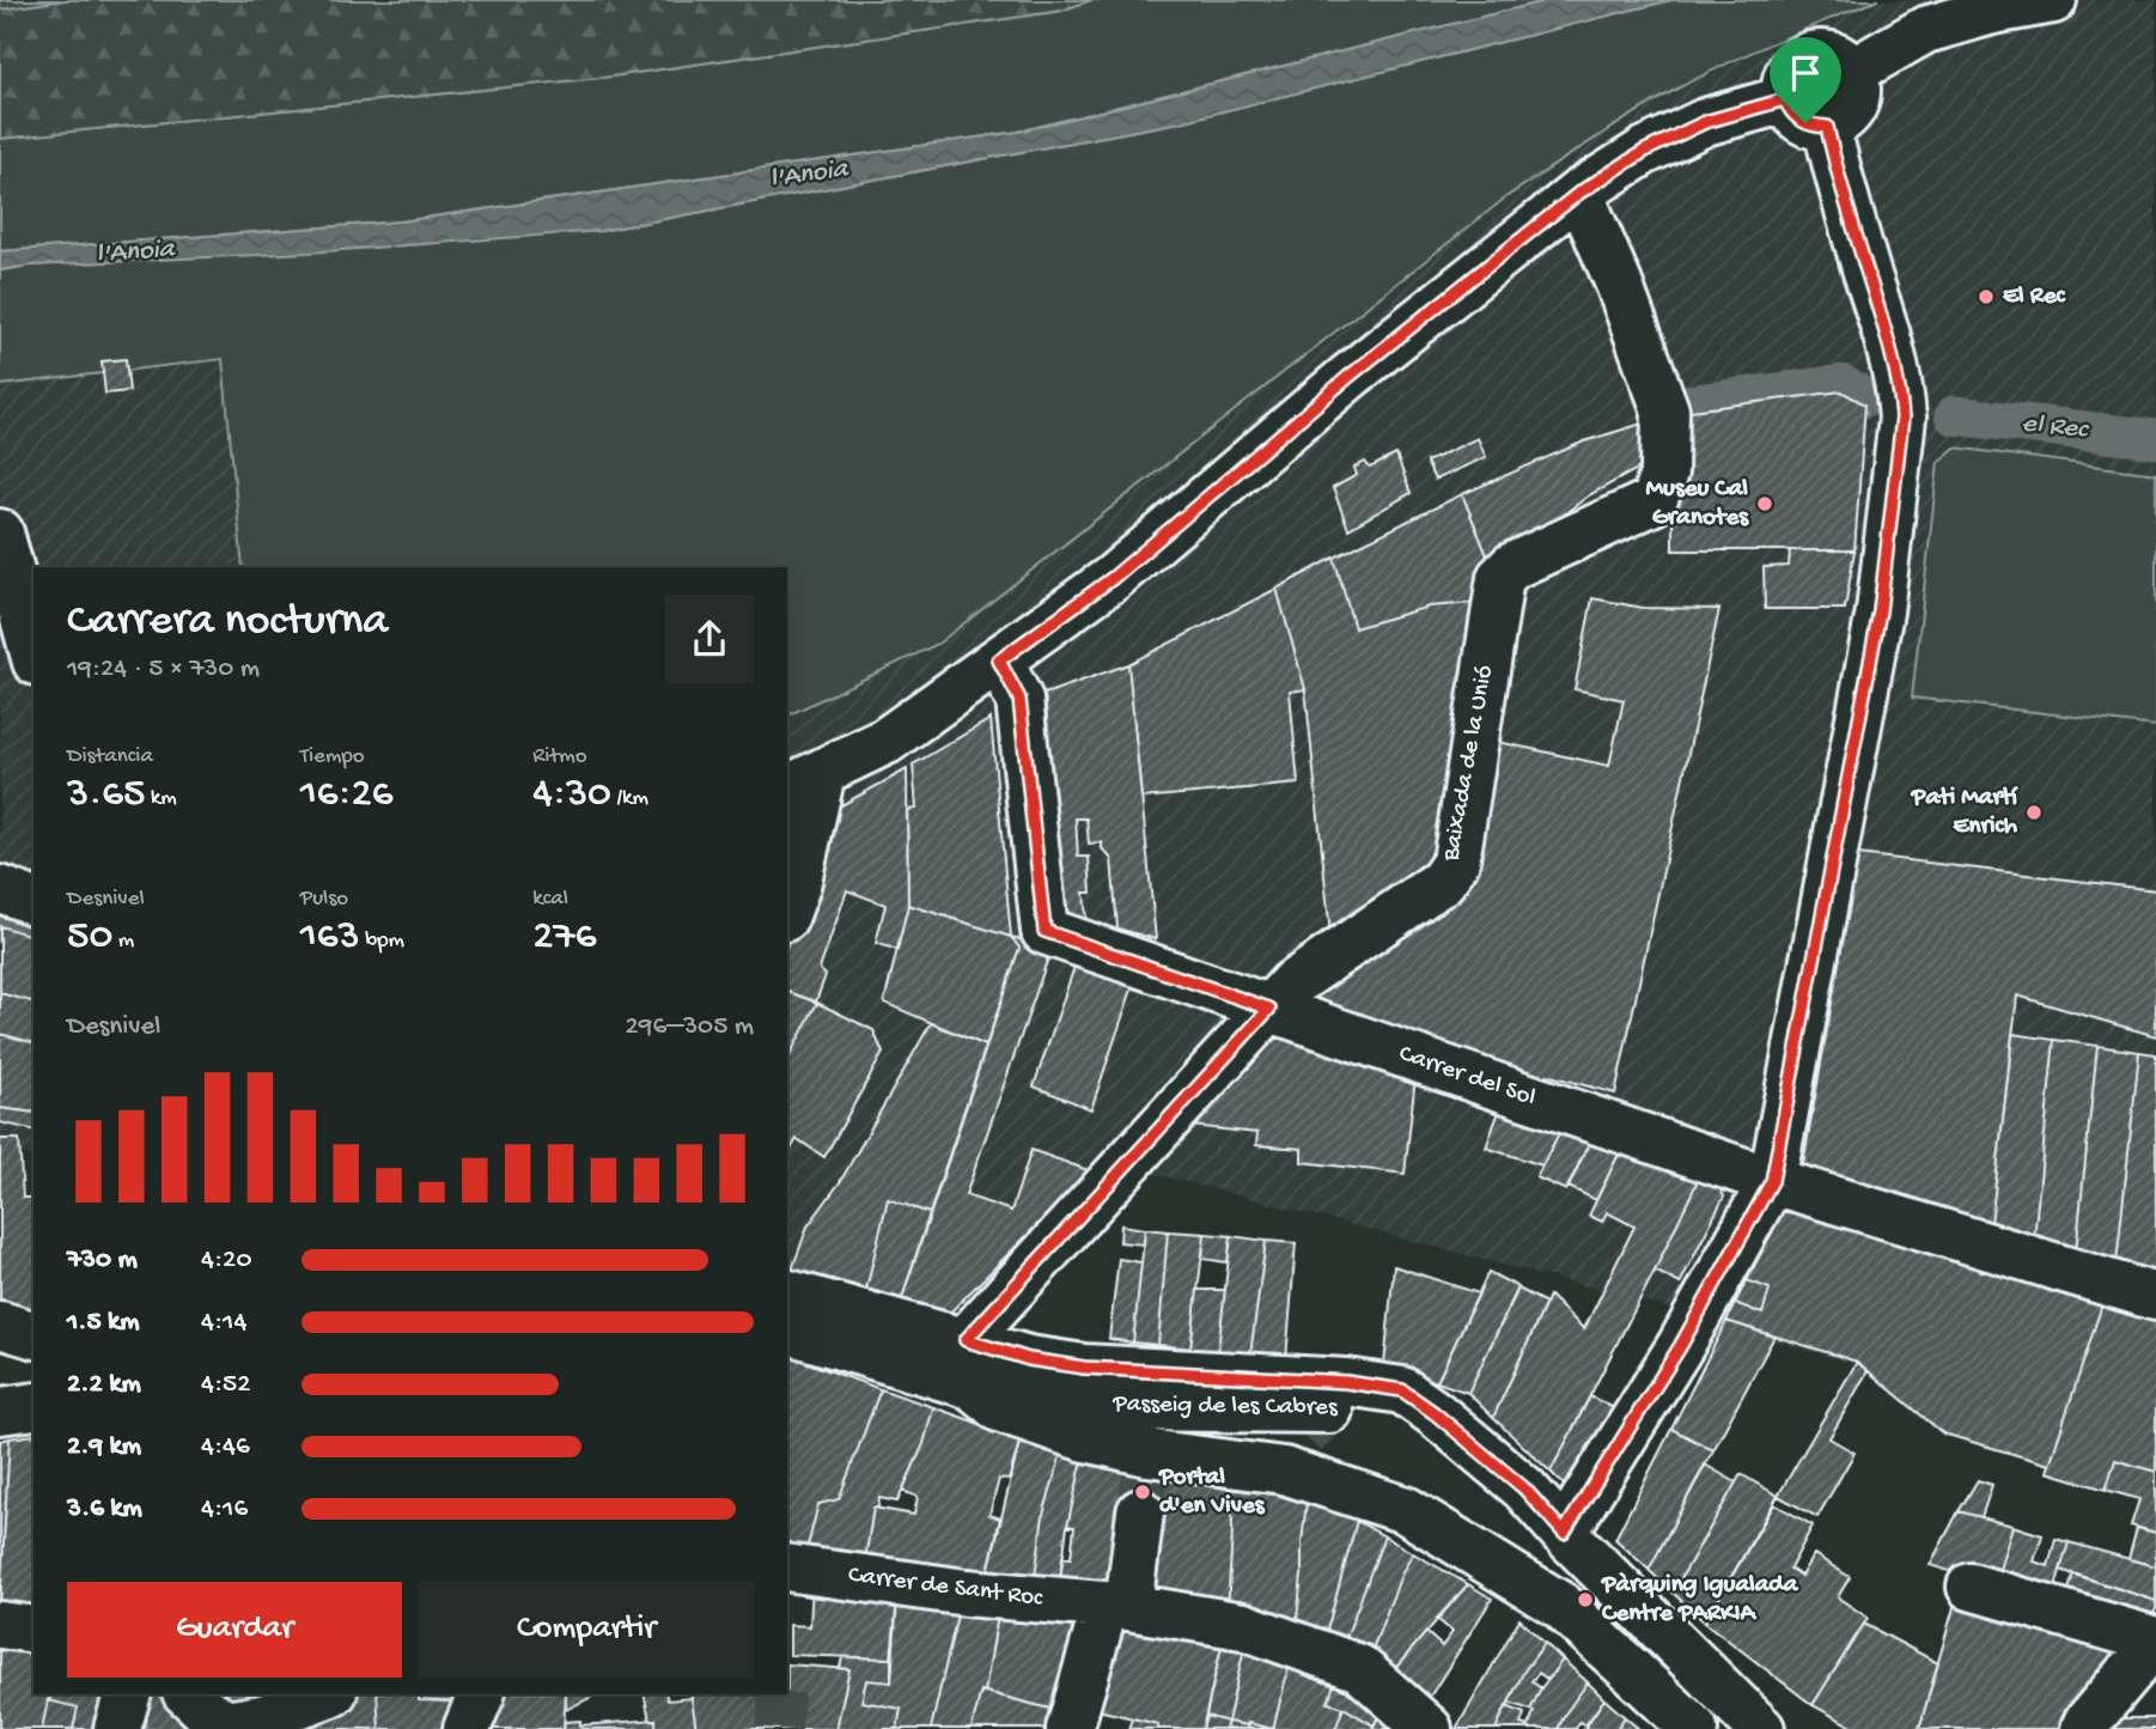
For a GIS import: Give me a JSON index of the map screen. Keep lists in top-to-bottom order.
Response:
{
  "streets": {
    "street": [
      "Baixada de la Unió",
      "Carrer del Sol",
      "Passeig de les Cabres",
      "Carrer de Sant Roc"
    ]
  },
  "crossings": [
    ["Baixada de la Unió", "Carrer del Sol"]
  ],
  "water": ["l'Anoia", "el Rec"],
  "places": [
    "El Rec",
    "Museu Cal Granotes",
    "Pati Martí Enrich",
    "Portal d'en Vives",
    "Pàrquing Igualada Centre PARKIA"
  ],
  "page": {
    "heading": ["Carrera nocturna", "19:24 · 5 × 730 m"],
    "stats": [
      ["Distancia", "3.65 km"],
      ["Tiempo", "16:26"],
      ["Ritmo", "4:30 /km"],
      ["Desnivel", "50 m"],
      ["Pulso", "163 bpm"],
      ["kcal", "276"]
    ],
    "chart": ["Desnivel", "296–305 m"],
    "list": [
      {
        "name": "730 m",
        "note": "4:20"
      },
      {
        "name": "1.5 km",
        "note": "4:14"
      },
      {
        "name": "2.2 km",
        "note": "4:52"
      },
      {
        "name": "2.9 km",
        "note": "4:46"
      },
      {
        "name": "3.6 km",
        "note": "4:16"
      }
    ],
    "buttons": ["Guardar", "Compartir"]
  }
}
